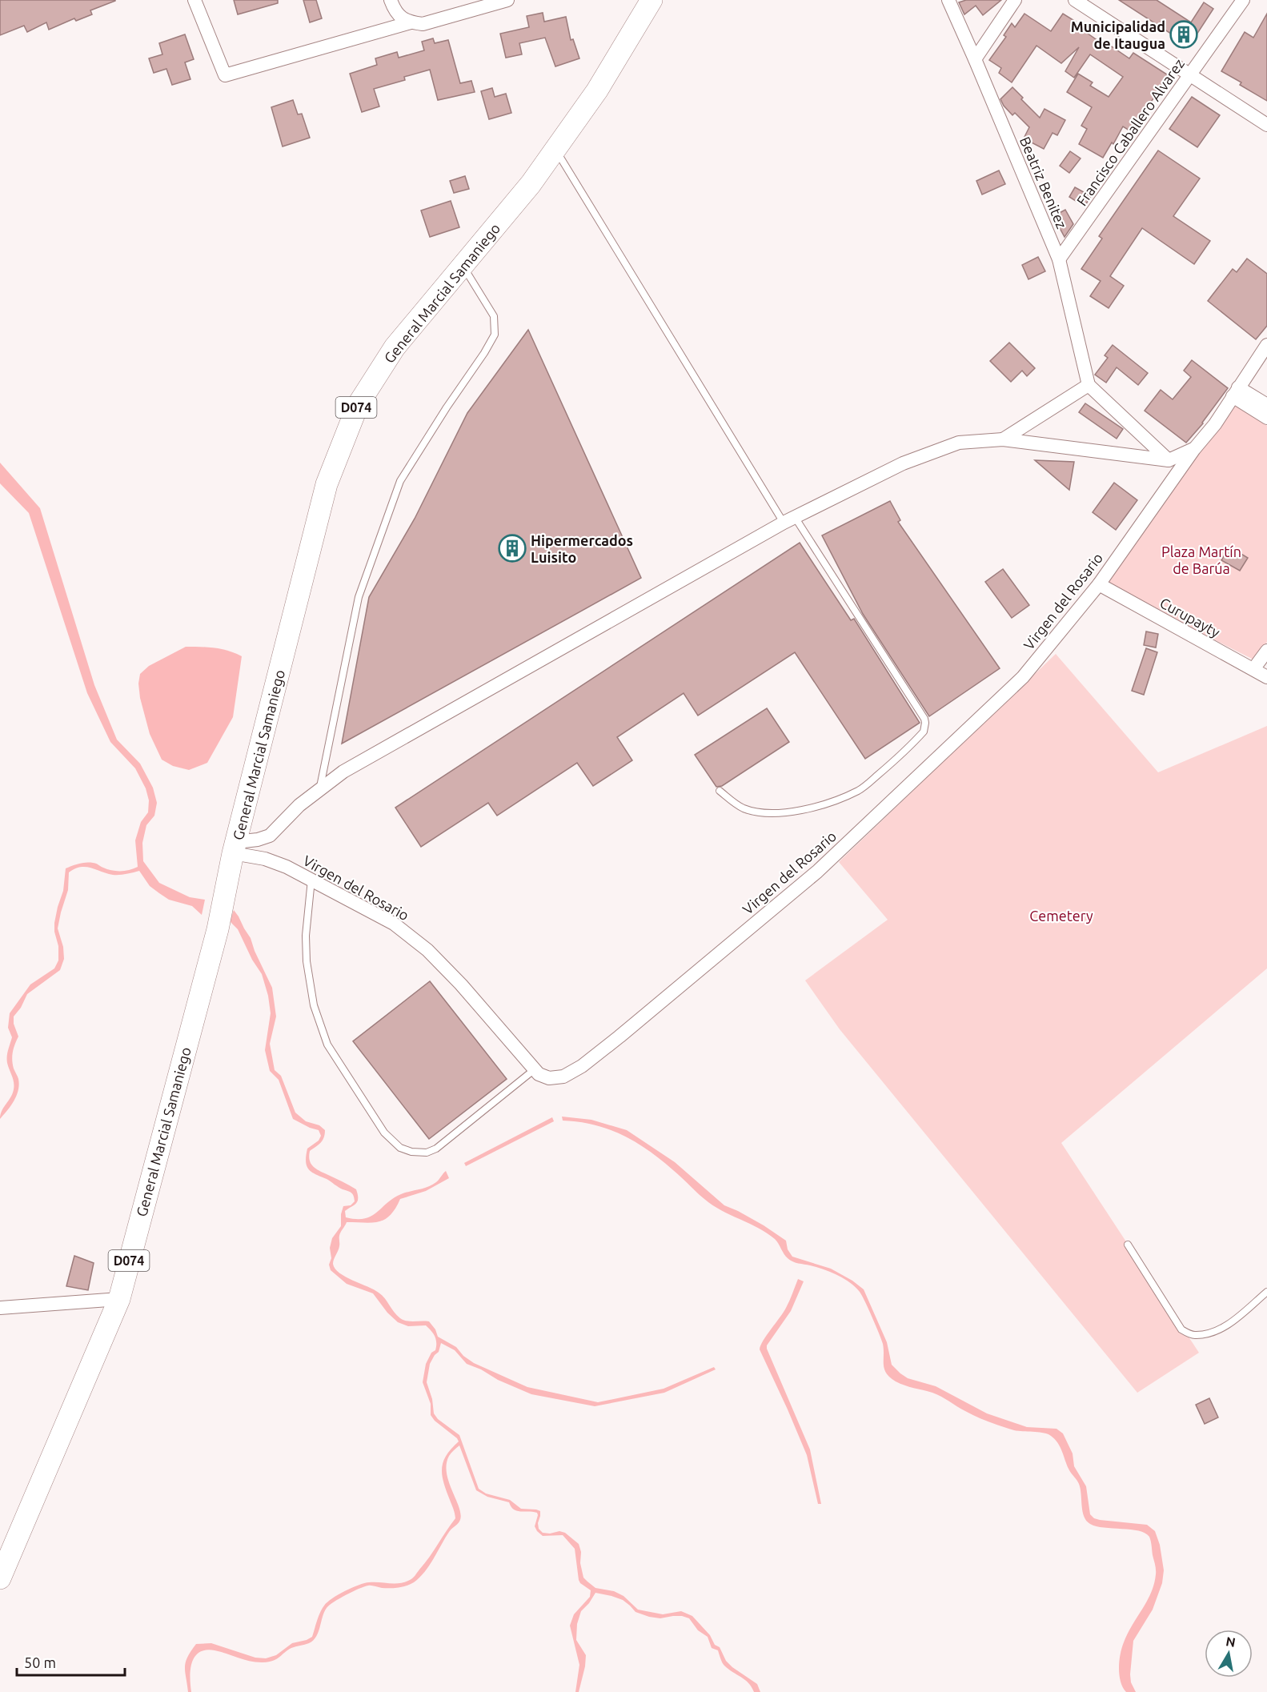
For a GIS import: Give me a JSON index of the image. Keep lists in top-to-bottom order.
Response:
{
  "streets": {
    "main road": ["General Marcial Samaniego", "D074"],
    "street": [
      "Francisco Caballero Alvarez",
      "Beatriz Benitez",
      "Virgen del Rosario",
      "Curupayty"
    ]
  },
  "crossings": [
    ["Francisco Caballero Alvarez", "Beatriz Benitez"],
    ["General Marcial Samaniego", "Virgen del Rosario"],
    ["Virgen del Rosario", "Curupayty"]
  ],
  "parks": ["Plaza Martín de Barúa", "Cemetery"],
  "places": {
    "building": ["Municipalidad de Itaugua", "Hipermercados Luisito"]
  },
  "scale_bar": "50 m",
  "north": "top"
}
